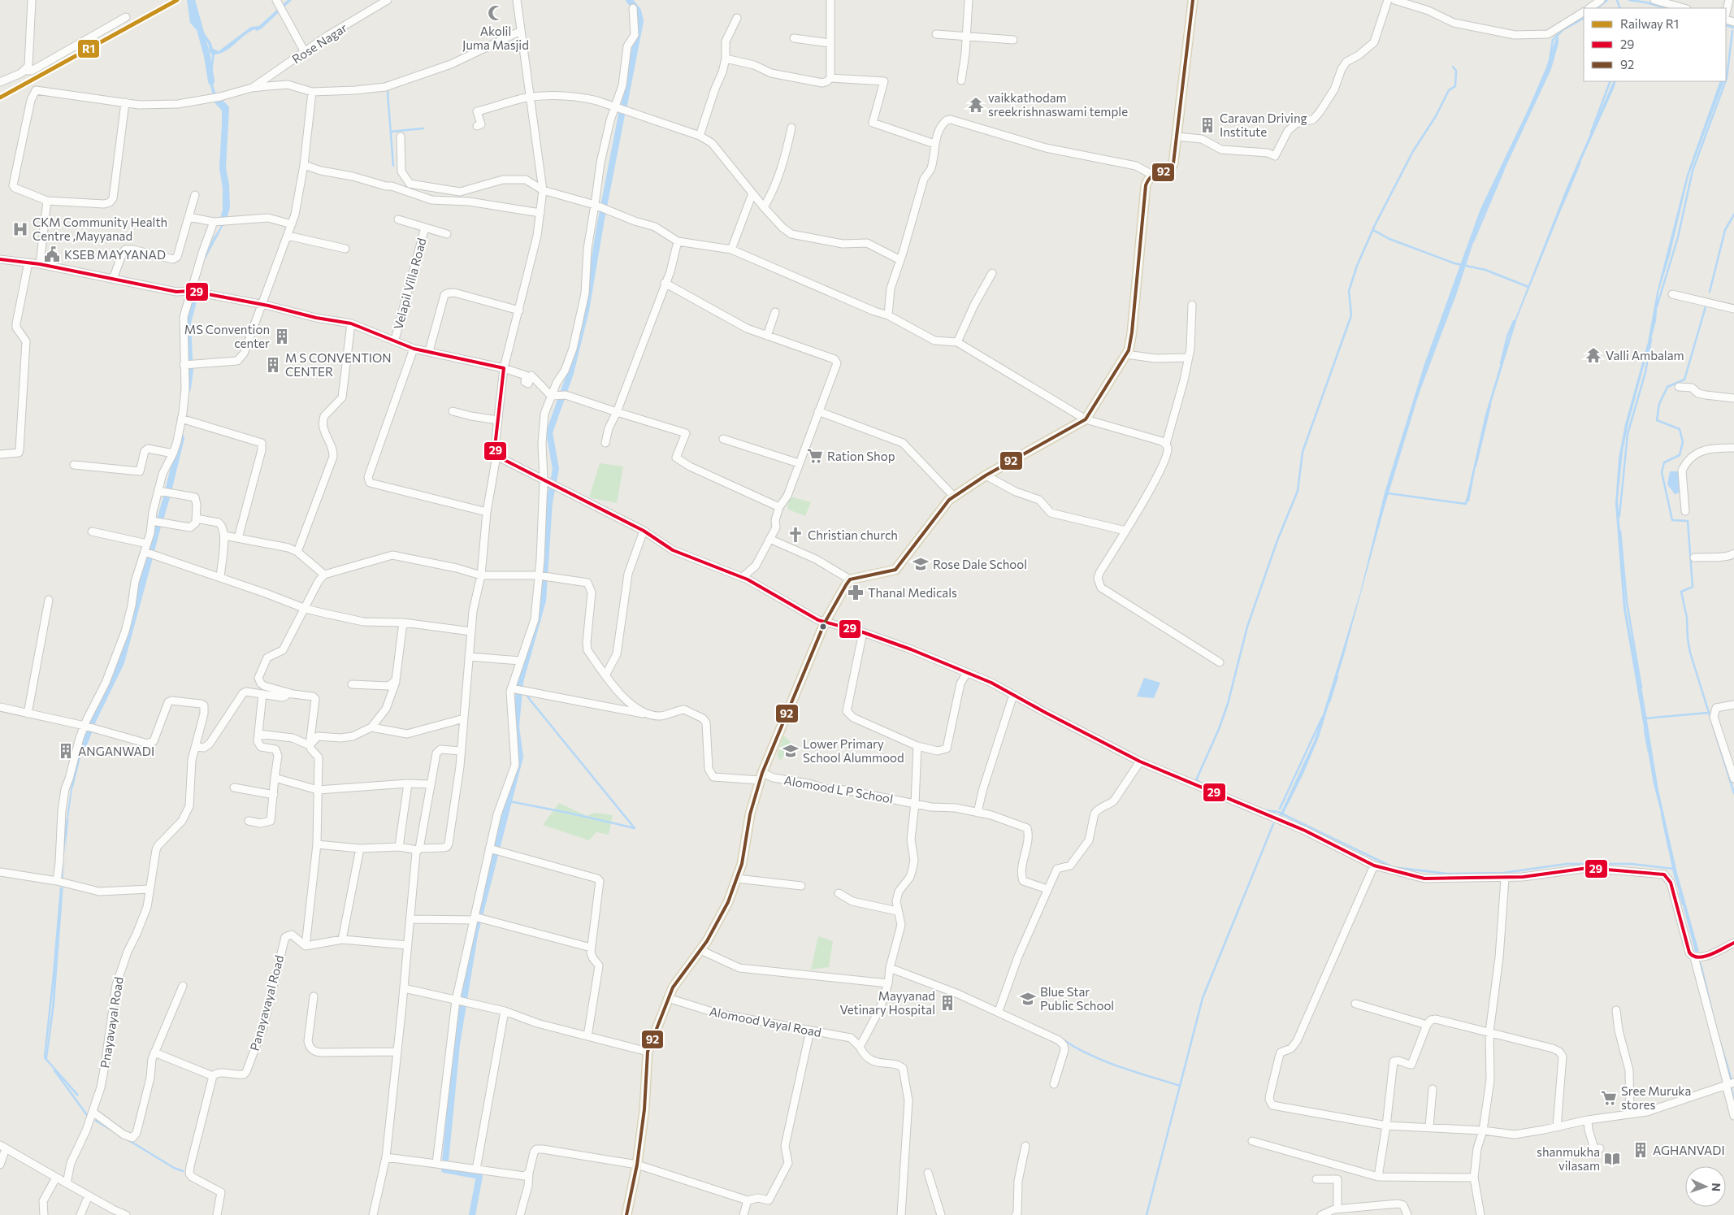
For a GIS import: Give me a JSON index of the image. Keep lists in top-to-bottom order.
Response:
{
  "streets": {
    "street": [
      "Rose Nagar",
      "Velapil Villa Road",
      "Alomood L P School",
      "Panayavayal Road",
      "Alomood Vayal Road",
      "Pnayavayal Road"
    ]
  },
  "places": {
    "mosque": ["Akolil Juma Masjid"],
    "temple": ["vaikkathodam sreekrishnaswami temple", "Valli Ambalam"],
    "building": [
      "Caravan Driving Institute",
      "MS Convention center",
      "M S CONVENTION CENTER",
      "ANGANWADI",
      "Mayyanad Vetinary Hospital",
      "AGHANVADI"
    ],
    "hospital": ["CKM Community Health Centre ,Mayyanad"],
    "public building": ["KSEB MAYYANAD"],
    "supermarket": ["Ration Shop", "Sree Muruka stores"],
    "church": ["Christian church"],
    "school or university": ["Rose Dale School", "Lower Primary School Alummood", "Blue Star Public School"],
    "pharmacy": ["Thanal Medicals"],
    "library": ["shanmukha vilasam"]
  },
  "lines": ["rail line R1", "transit line 92", "transit line 29"],
  "legend": ["Railway R1", "29", "92"],
  "north": "right"
}
